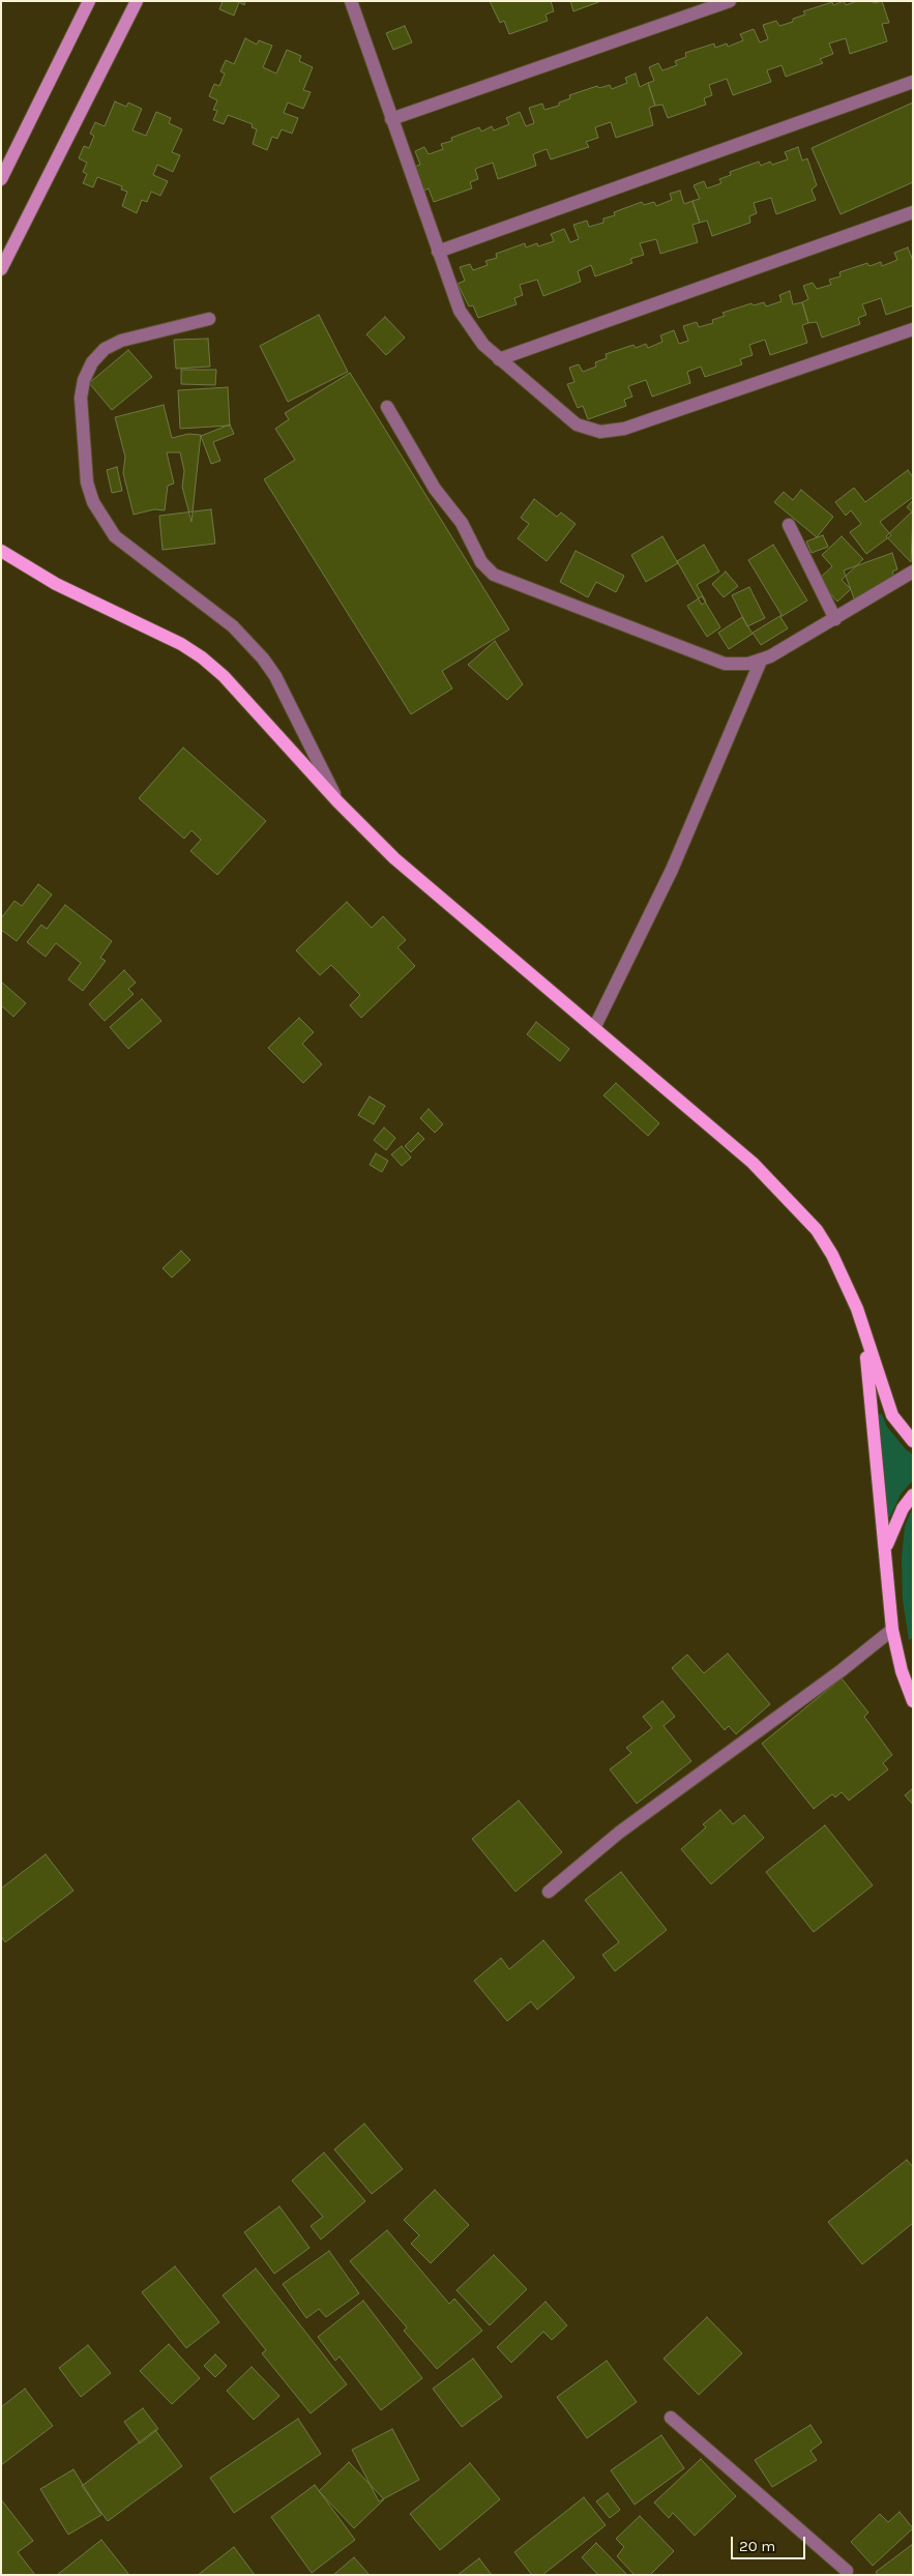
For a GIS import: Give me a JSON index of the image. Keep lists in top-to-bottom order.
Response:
{
  "scale_bar": "20 m"
}
